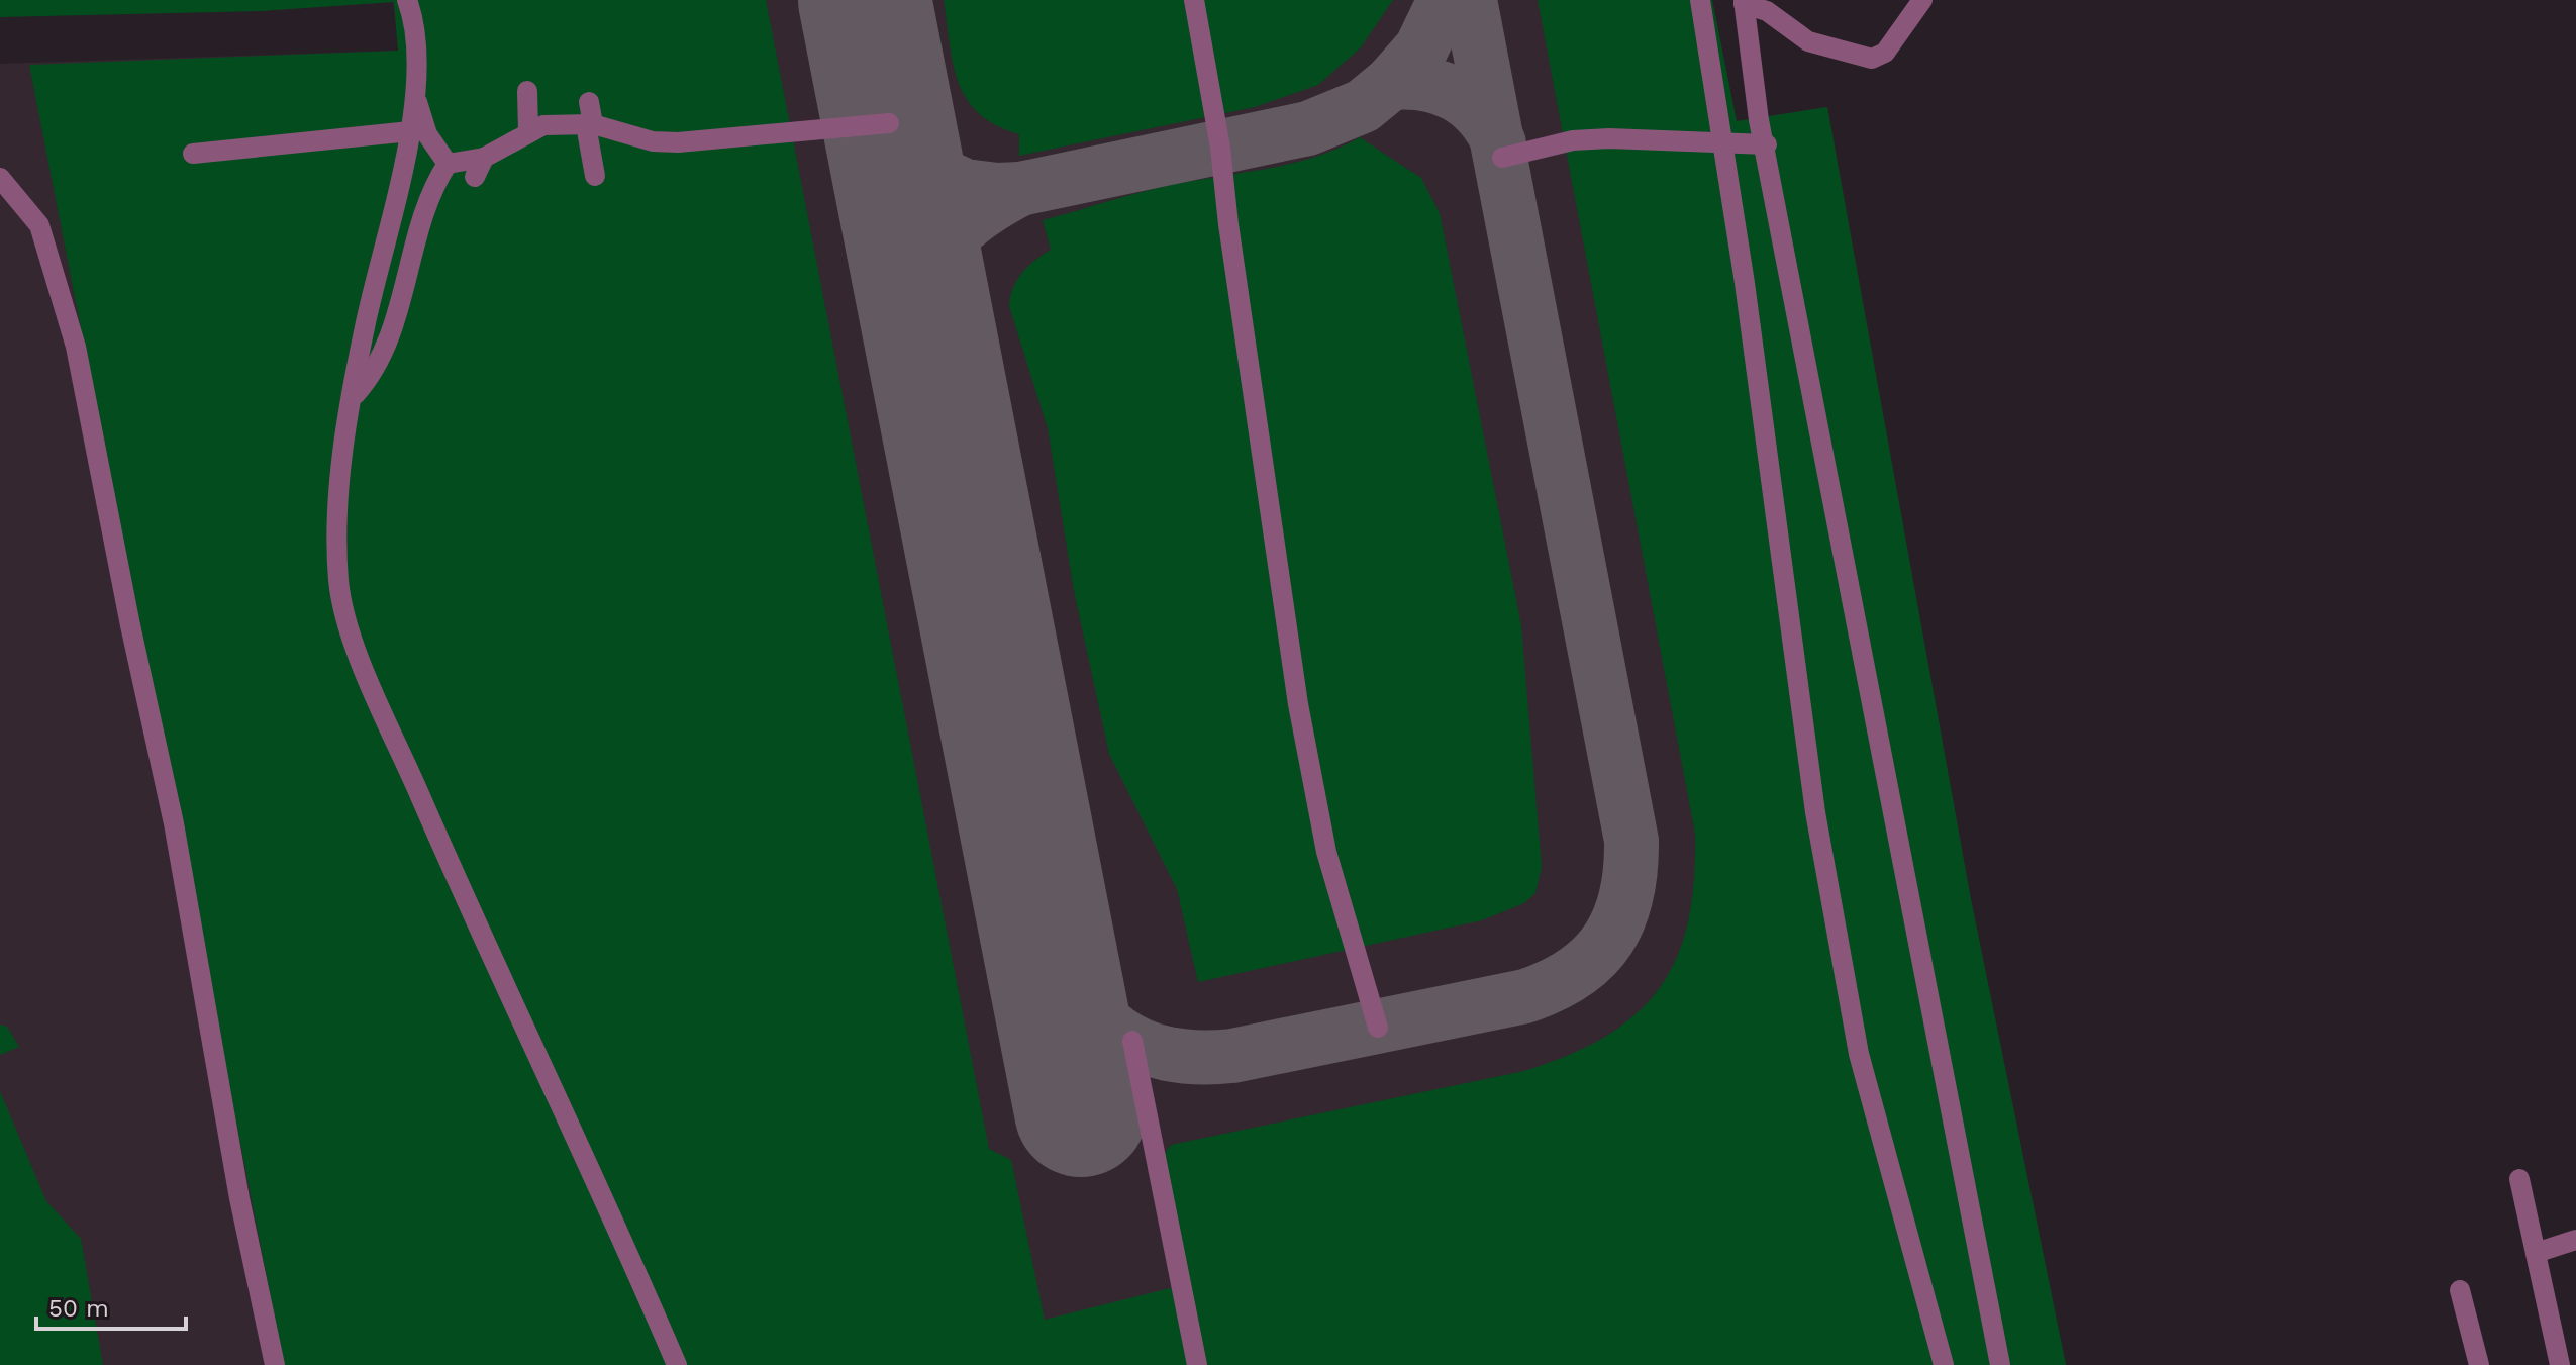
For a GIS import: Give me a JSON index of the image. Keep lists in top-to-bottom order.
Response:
{
  "scale_bar": "50 m"
}
